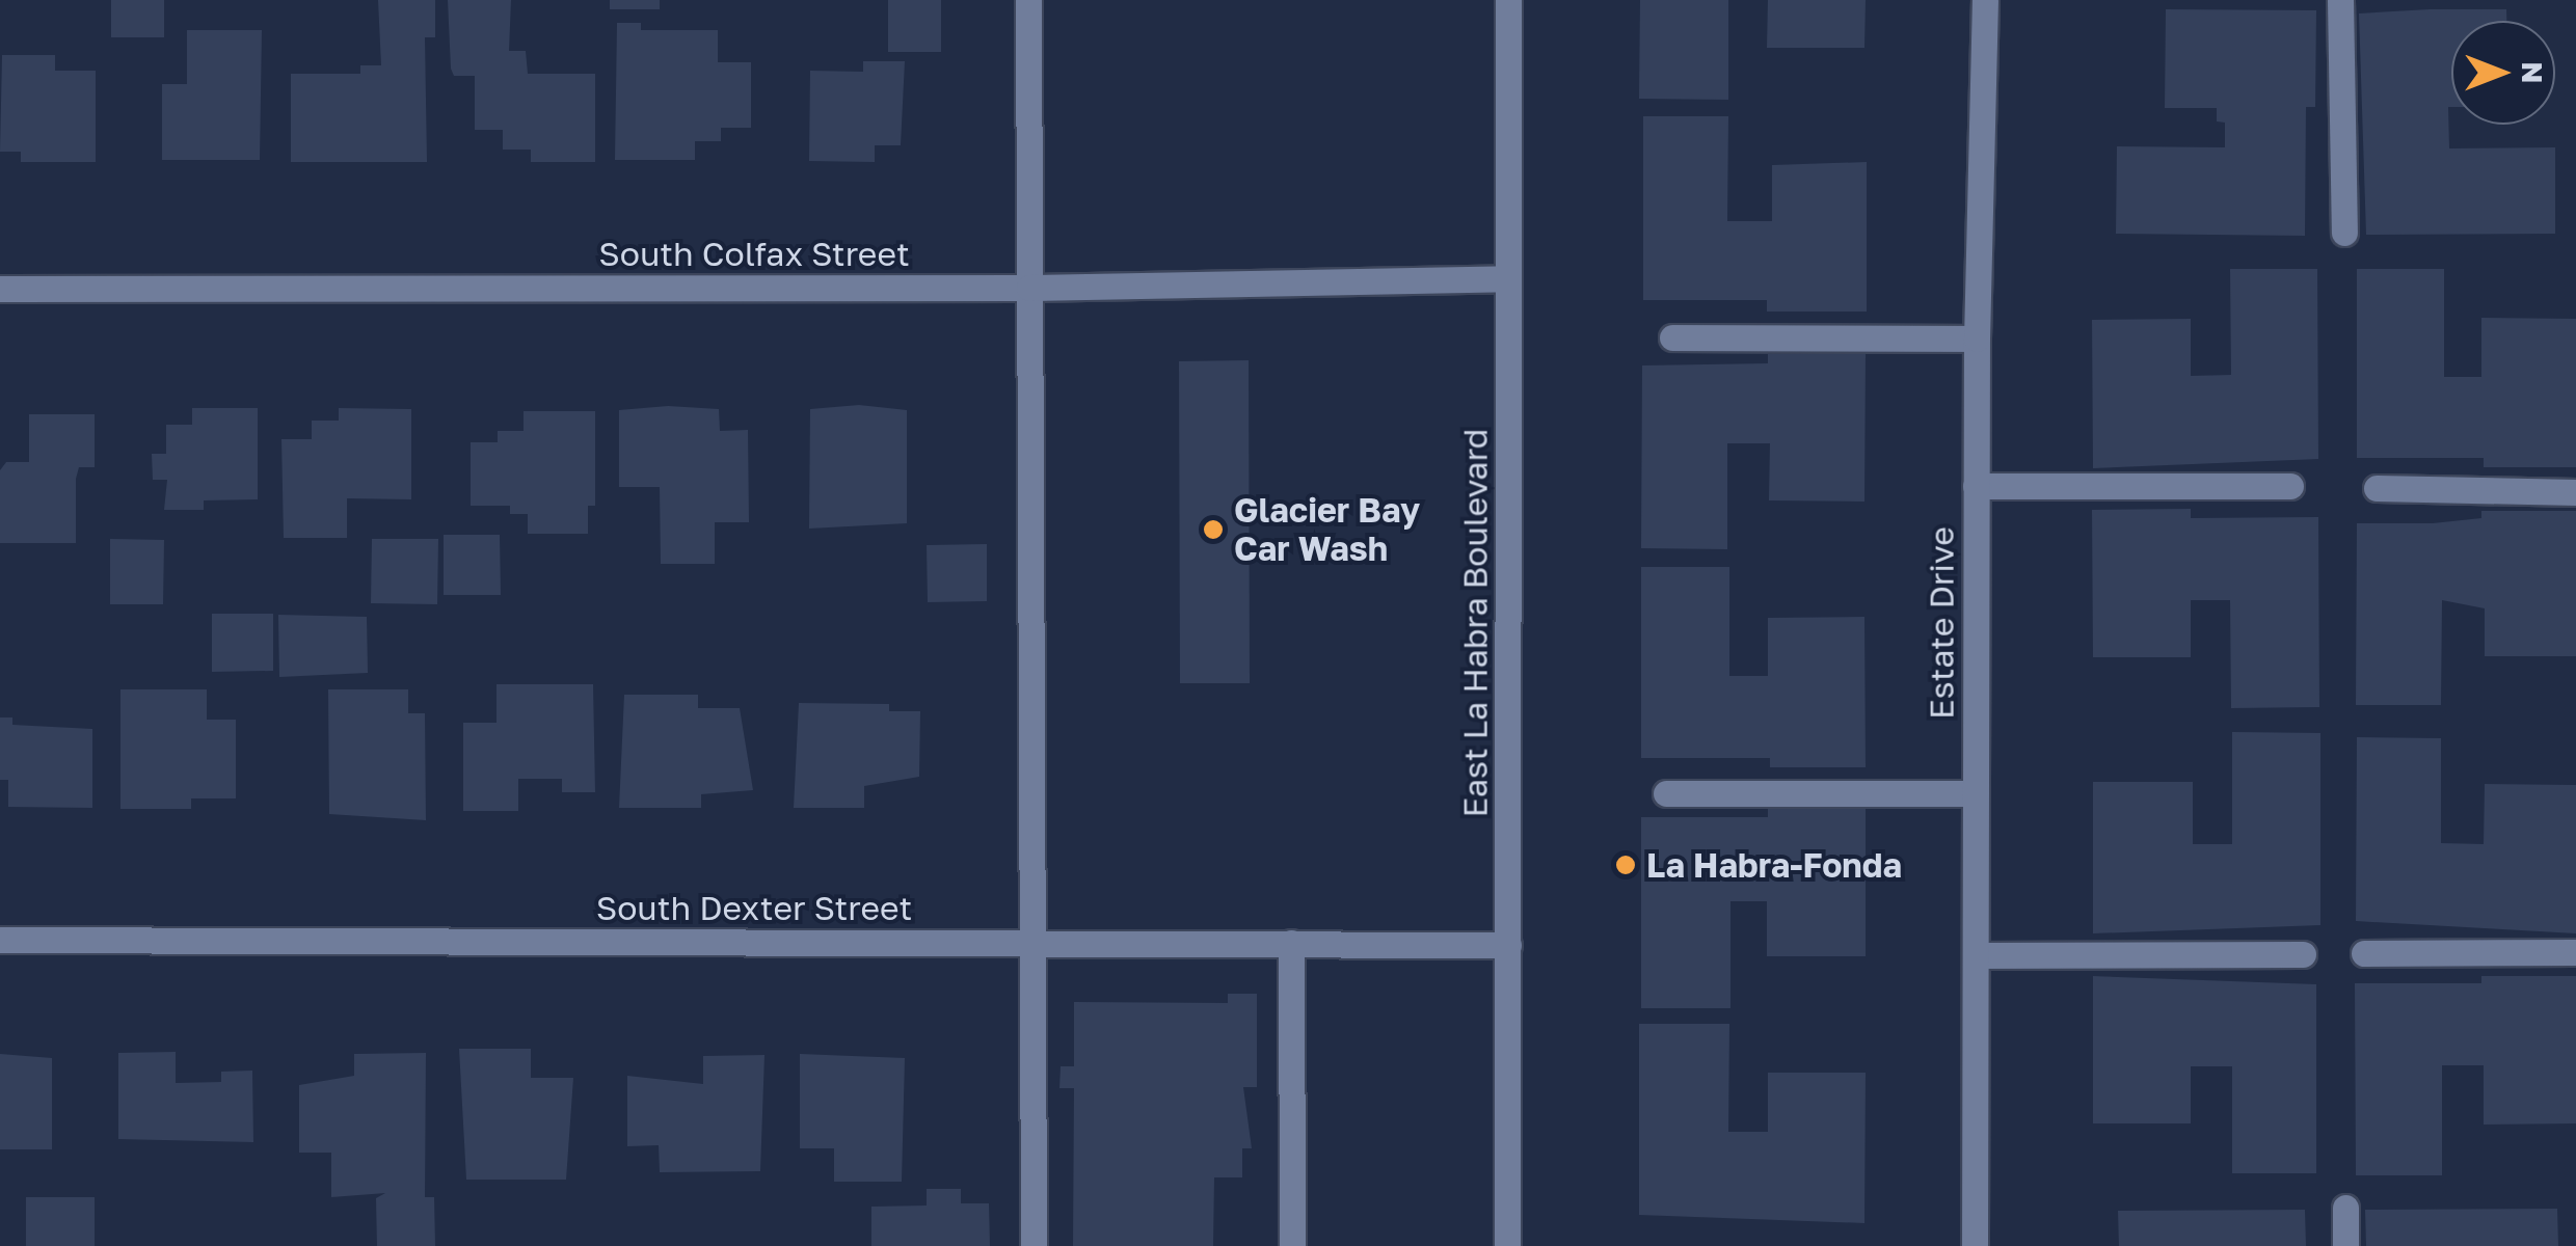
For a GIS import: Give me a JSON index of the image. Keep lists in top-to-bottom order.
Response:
{
  "streets": {
    "street": [
      "South Colfax Street",
      "East La Habra Boulevard",
      "Estate Drive",
      "South Dexter Street"
    ]
  },
  "crossings": [
    ["South Colfax Street", "East La Habra Boulevard"],
    ["East La Habra Boulevard", "South Dexter Street"]
  ],
  "places": ["Glacier Bay Car Wash", "La Habra-Fonda"],
  "north": "right"
}
